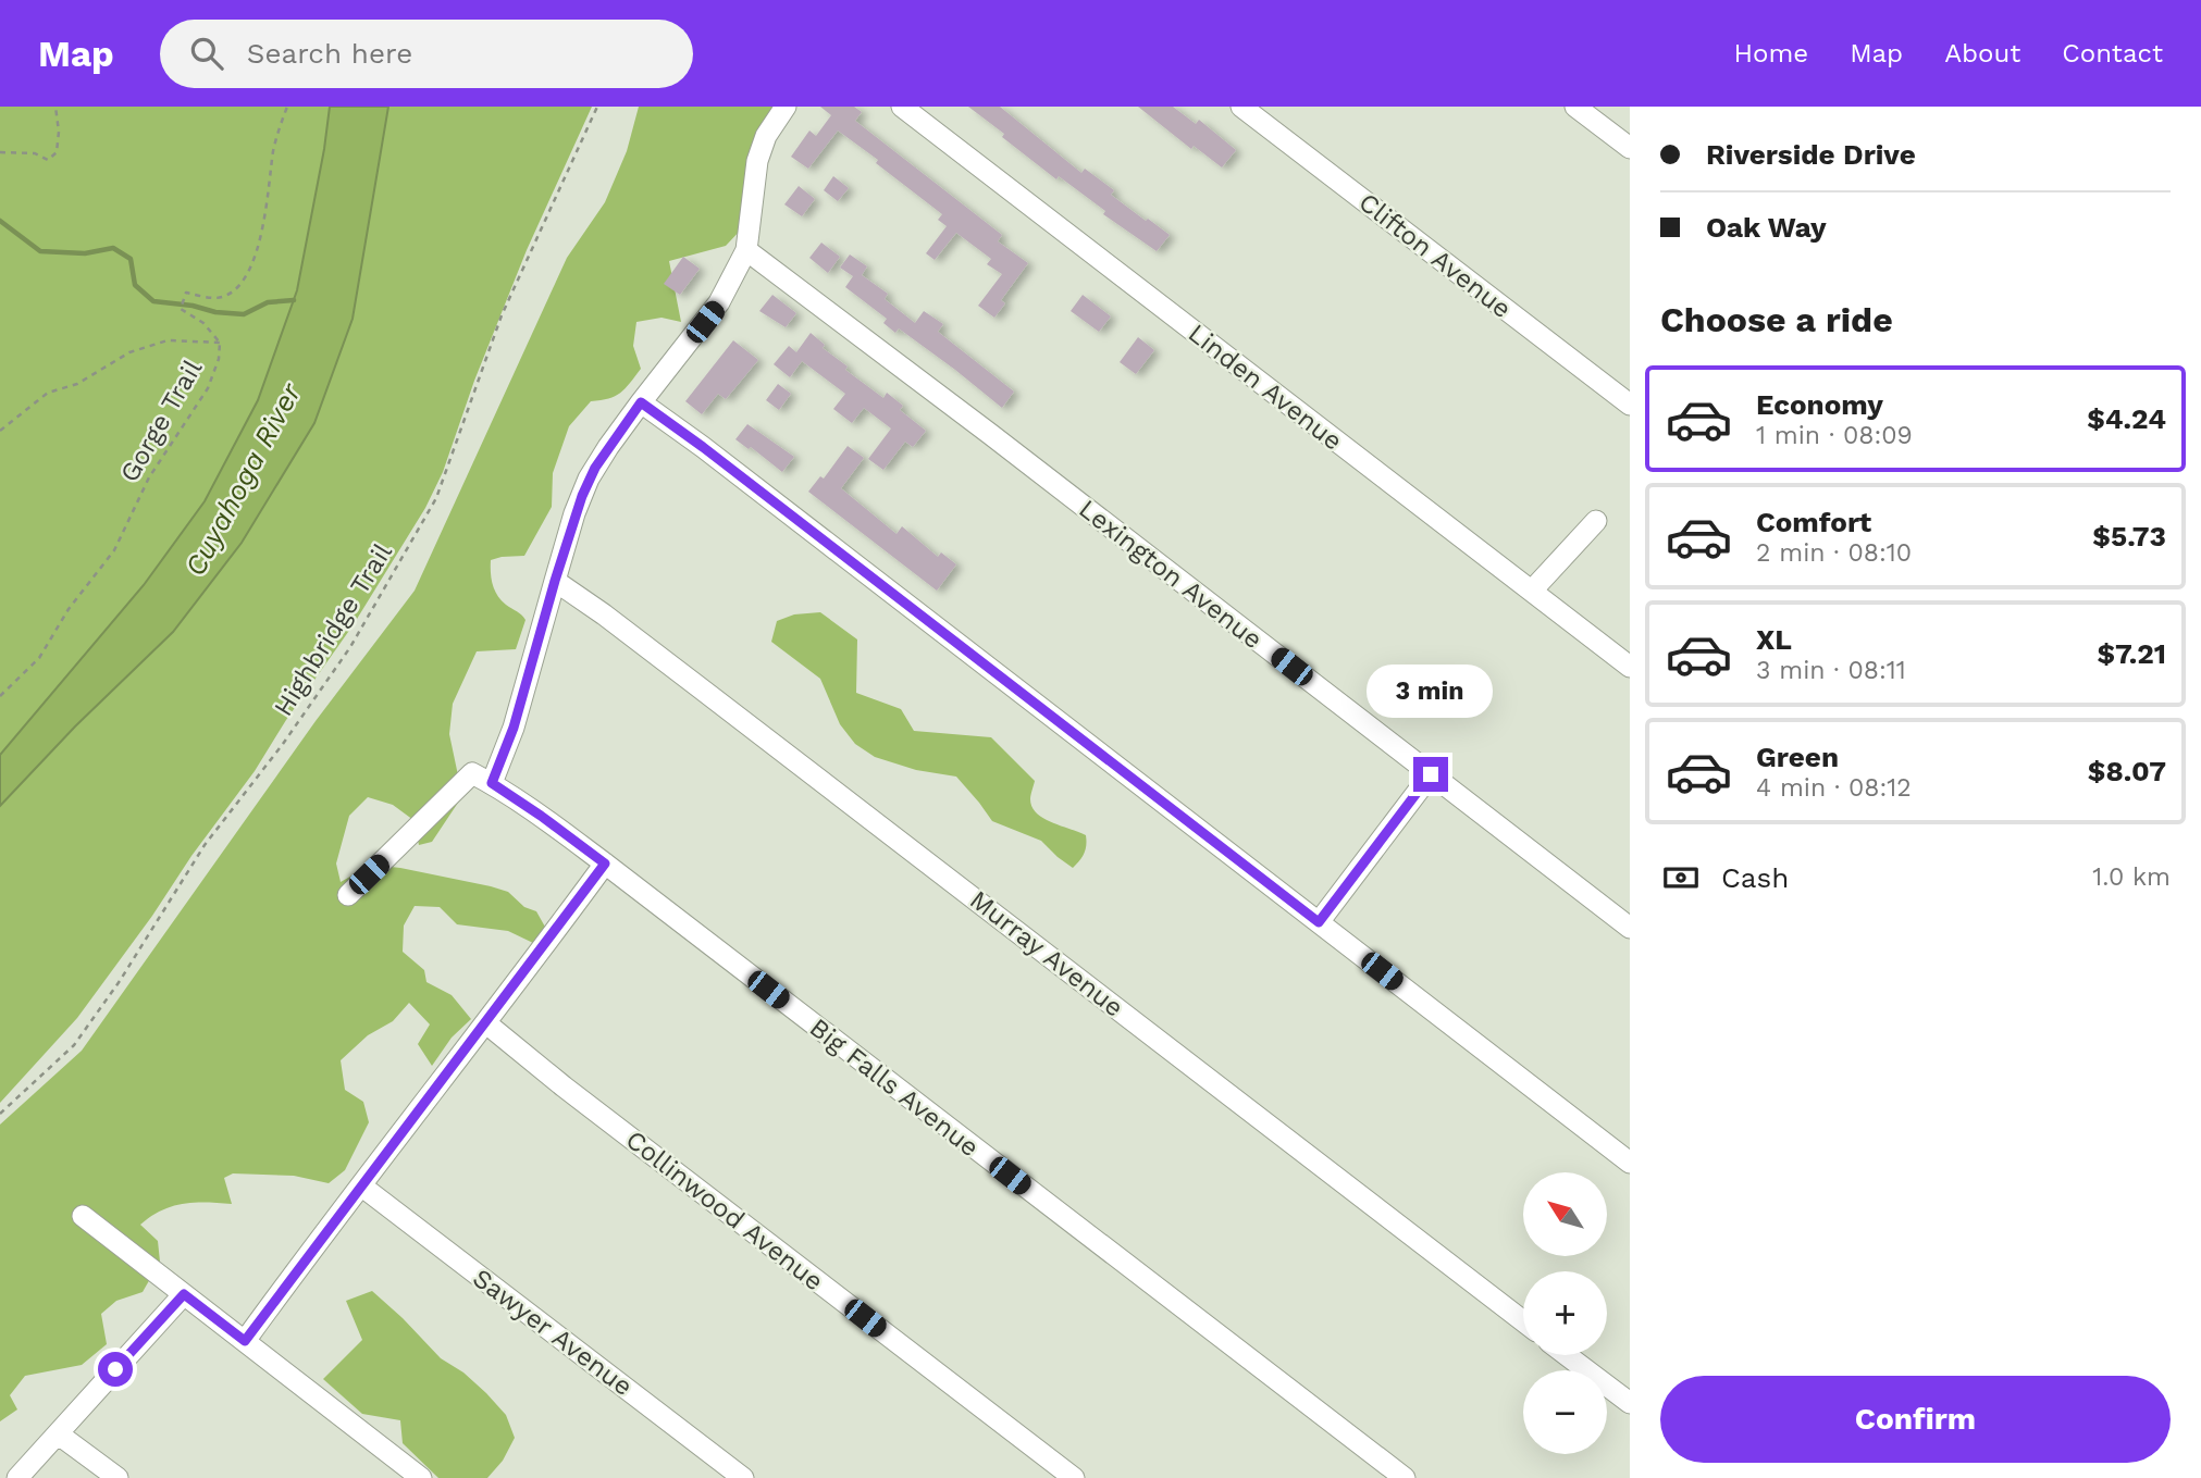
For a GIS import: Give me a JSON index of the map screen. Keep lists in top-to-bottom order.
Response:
{
  "streets": {
    "street": [
      "Clifton Avenue",
      "Linden Avenue",
      "Lexington Avenue",
      "Murray Avenue",
      "Big Falls Avenue",
      "Collinwood Avenue",
      "Sawyer Avenue"
    ],
    "path": ["Gorge Trail", "Highbridge Trail"]
  },
  "water": ["Cuyahoga River"],
  "north": "top left",
  "page": {
    "header": "Map",
    "search": "Search here",
    "nav": [
      "Home",
      "Map",
      "About",
      "Contact"
    ],
    "banner": ["Riverside Drive", "Oak Way"],
    "heading": "Choose a ride",
    "list": [
      {
        "name": "Economy",
        "note": "1 min · 08:09",
        "value": "$4.24"
      },
      {
        "name": "Comfort",
        "note": "2 min · 08:10",
        "value": "$5.73"
      },
      {
        "name": "XL",
        "note": "3 min · 08:11",
        "value": "$7.21"
      },
      {
        "name": "Green",
        "note": "4 min · 08:12",
        "value": "$8.07"
      }
    ],
    "bubble": "3 min",
    "pay": ["Cash", "1.0 km"],
    "map_buttons": ["+", "−"],
    "buttons": "Confirm"
  }
}
